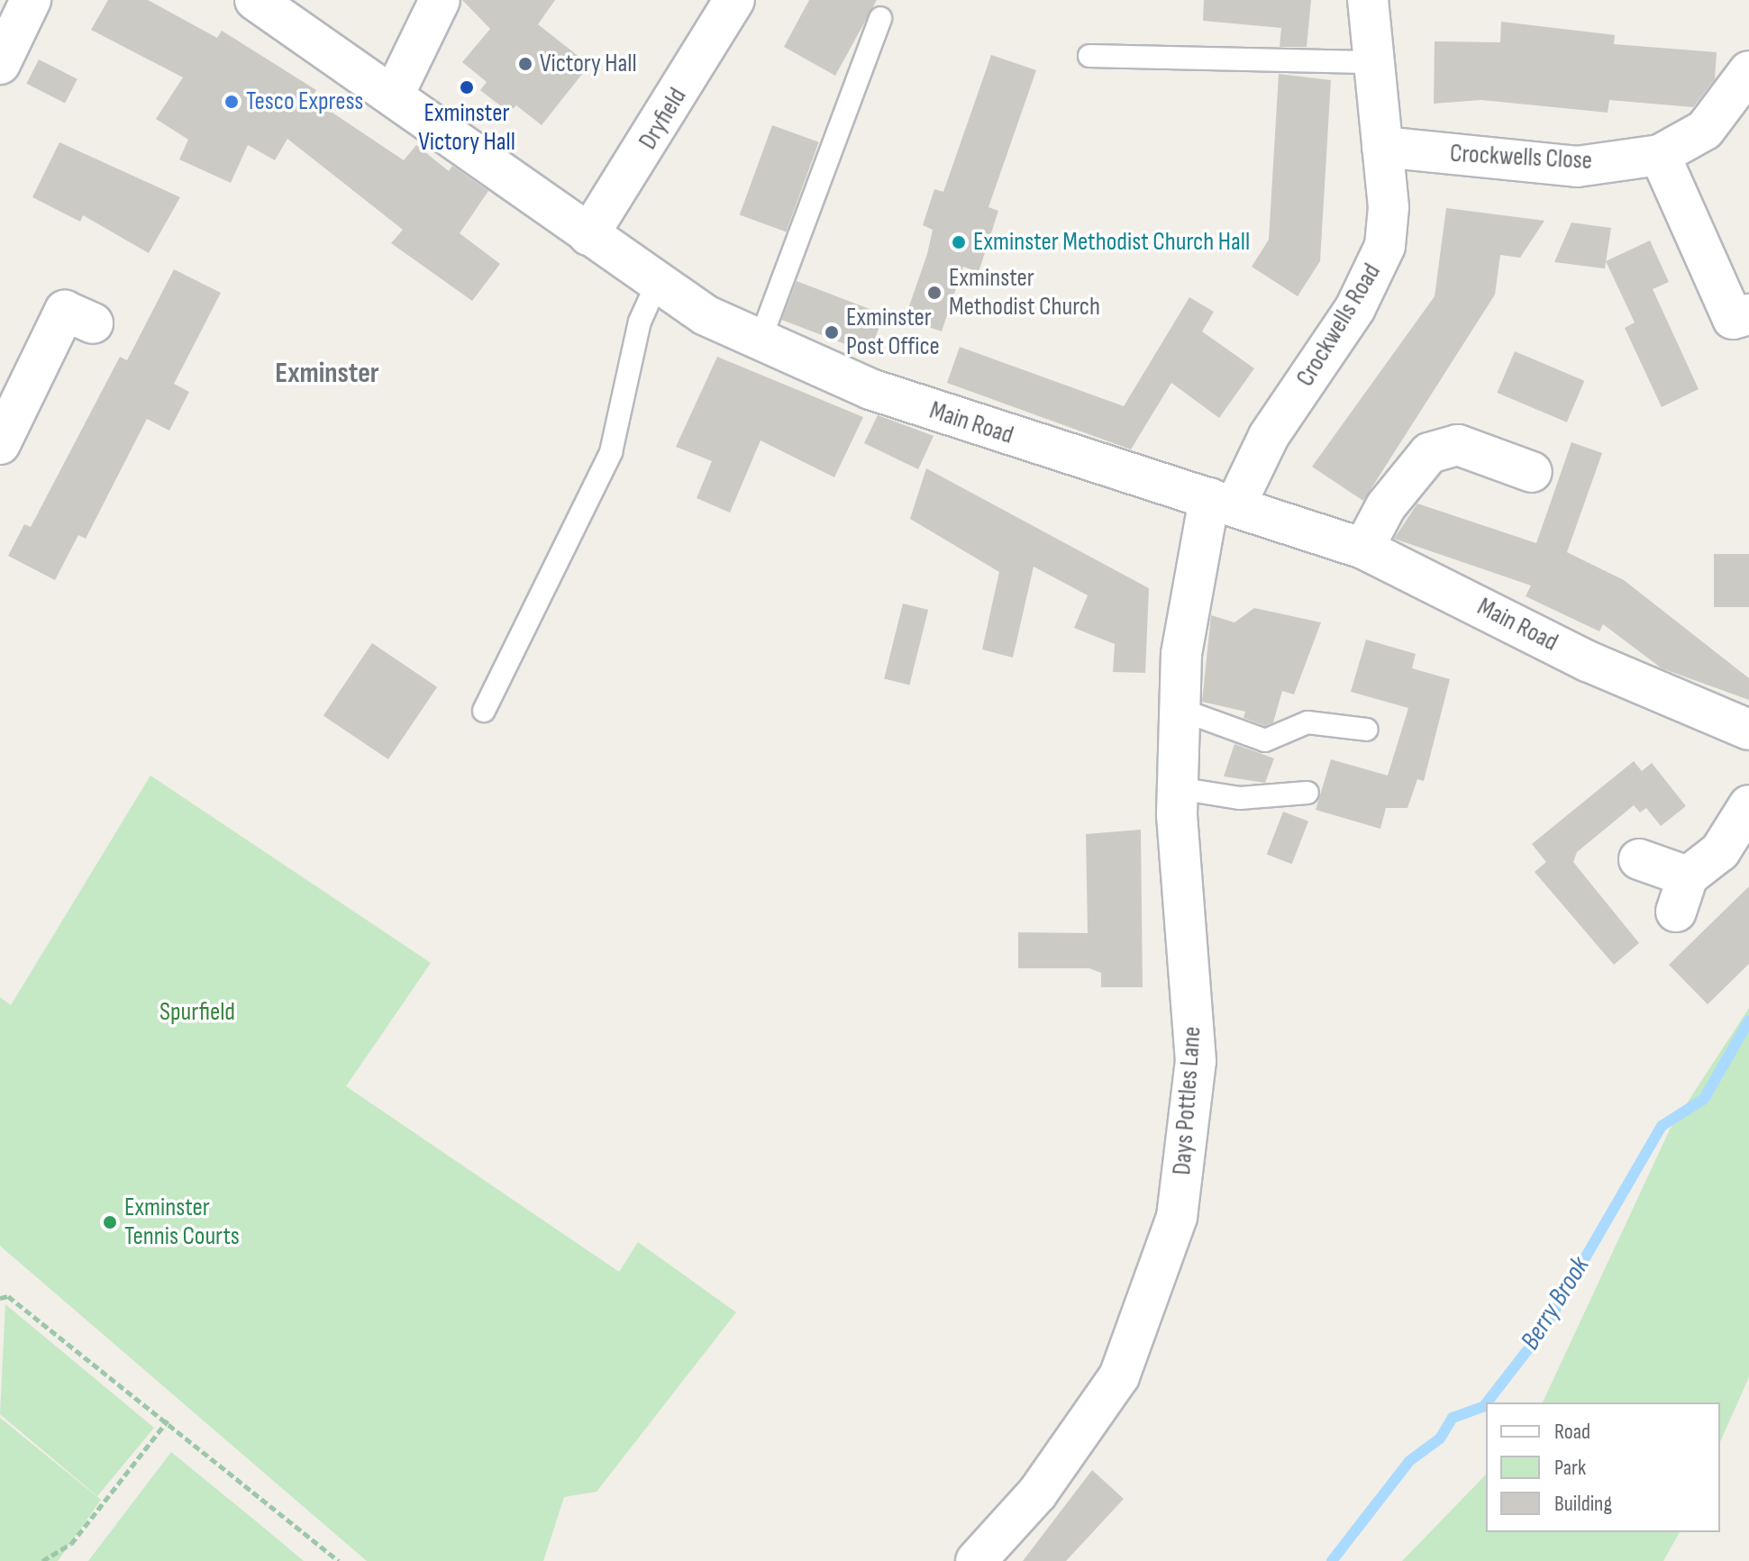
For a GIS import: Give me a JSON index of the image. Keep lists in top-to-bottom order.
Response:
{
  "streets": {
    "street": [
      "Dryfield",
      "Crockwells Close",
      "Crockwells Road",
      "Main Road",
      "Days Pottles Lane"
    ]
  },
  "crossings": [
    ["Dryfield", "Main Road"],
    ["Crockwells Close", "Crockwells Road"],
    ["Crockwells Road", "Main Road"],
    ["Crockwells Road", "Days Pottles Lane"],
    ["Main Road", "Days Pottles Lane"]
  ],
  "districts": ["Exminster"],
  "water": ["Berry Brook"],
  "parks": ["Spurfield"],
  "places": [
    "Victory Hall",
    "Exminster Victory Hall",
    "Tesco Express",
    "Exminster Methodist Church Hall",
    "Exminster Methodist Church",
    "Exminster Post Office",
    "Exminster Tennis Courts"
  ],
  "legend": ["Road", "Park", "Building"]
}
